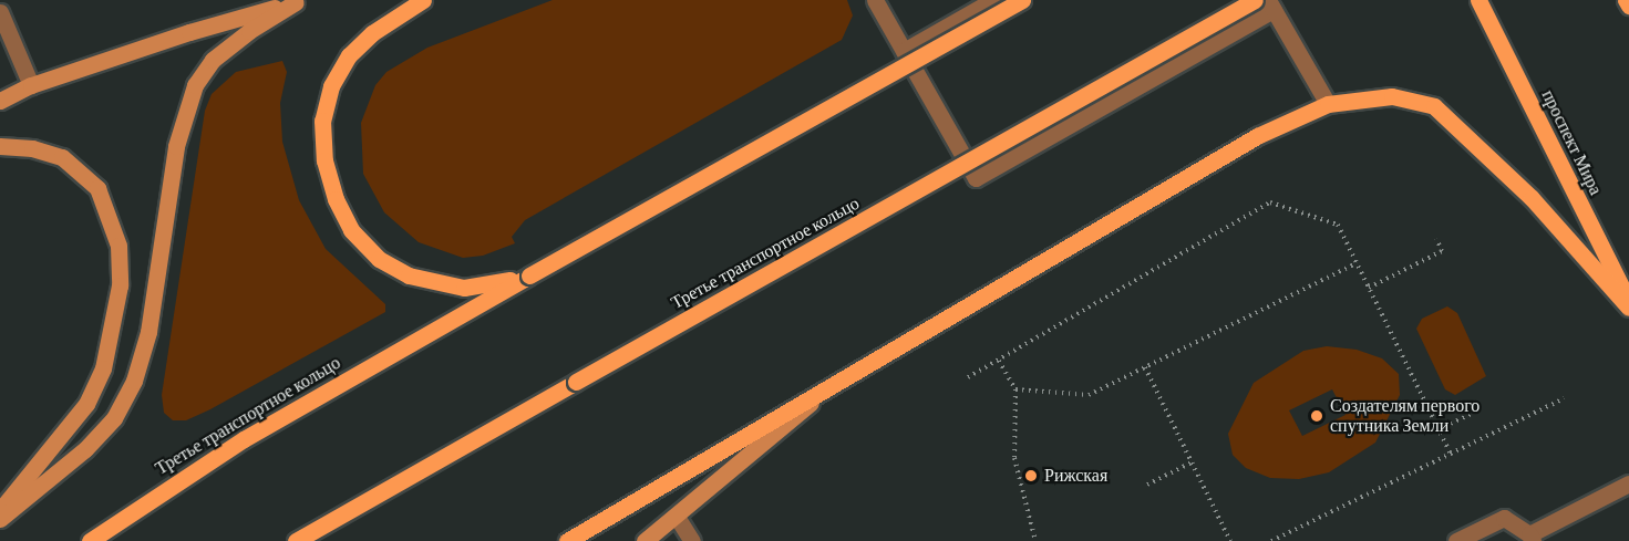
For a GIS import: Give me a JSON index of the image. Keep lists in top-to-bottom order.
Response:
{
  "streets": {
    "main road": ["проспект Мира", "Третье транспортное кольцо"]
  },
  "places": ["Создателям первого спутника Земли", "Рижская"]
}
